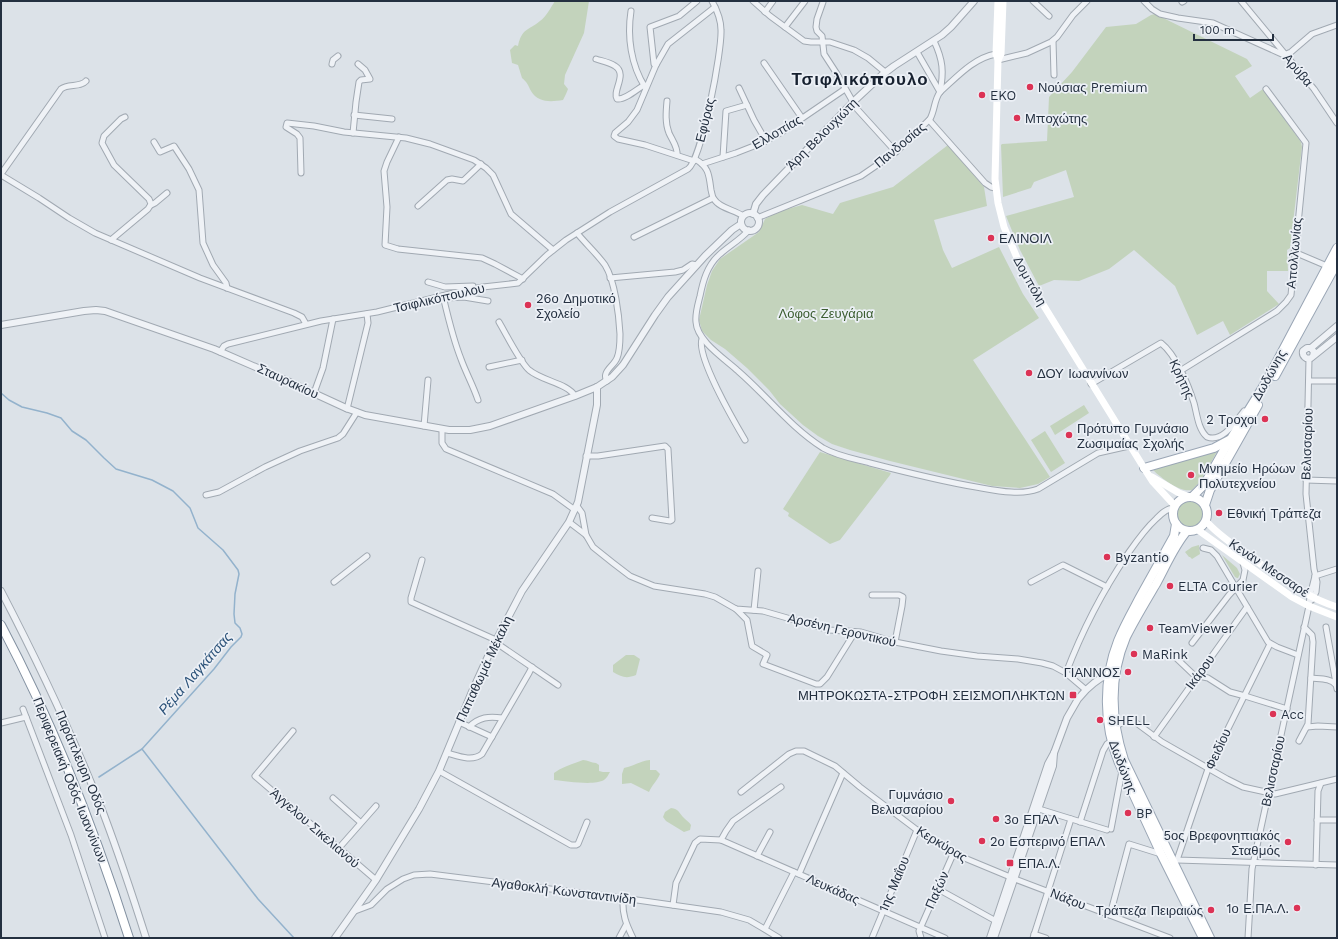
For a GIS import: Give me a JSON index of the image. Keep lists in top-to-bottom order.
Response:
{
  "streets": {
    "main road": [
      "Δομπόλη",
      "Δωδώνης",
      "Κενάν Μεσσαρέ",
      "Περιφερειακή Οδός Ιωαννίνων"
    ],
    "street": [
      "Αρύβα",
      "Εφύρας",
      "Ελλοπίας",
      "Άρη Βελουχιώτη",
      "Πανδοσίας",
      "Απολλωνίας",
      "Τσιφλικόπουλου",
      "Κρήτης",
      "Σταυρακίου",
      "Βελισσαρίου",
      "Αρσένη Γεροντικού",
      "Παπαθωμά Μέκαλη",
      "Ικάρου",
      "Φειδίου",
      "Παράπλευρη Οδός",
      "Άγγελου Σικελιανού",
      "Κερκύρας",
      "1ης Μαΐου",
      "Λευκάδας",
      "Παξών",
      "Αγαθοκλή Κωνσταντινίδη",
      "Νάξου"
    ]
  },
  "crossings": [
    ["Εφύρας", "Ελλοπίας"],
    ["Εφύρας", "Τσιφλικόπουλου"],
    ["Άρη Βελουχιώτη", "Πανδοσίας"],
    ["Απολλωνίας", "Κρήτης"],
    ["Δομπόλη", "Δωδώνης"],
    ["Δομπόλη", "Κρήτης"],
    ["Δομπόλη", "Κενάν Μεσσαρέ"],
    ["Τσιφλικόπουλου", "Σταυρακίου"],
    ["Δωδώνης", "Κρήτης"],
    ["Δωδώνης", "Κενάν Μεσσαρέ"],
    ["Δωδώνης", "Φειδίου"],
    ["Βελισσαρίου", "Κενάν Μεσσαρέ"],
    ["Αρσένη Γεροντικού", "Παπαθωμά Μέκαλη"],
    ["Παπαθωμά Μέκαλη", "Άγγελου Σικελιανού"],
    ["Παπαθωμά Μέκαλη", "Αγαθοκλή Κωνσταντινίδη"],
    ["Κερκύρας", "1ης Μαΐου"],
    ["Κερκύρας", "Παξών"],
    ["Κερκύρας", "Νάξου"],
    ["1ης Μαΐου", "Λευκάδας"],
    ["Λευκάδας", "Παξών"]
  ],
  "districts": ["Τσιφλικόπουλο"],
  "water": ["Ρέμα Λαγκάτσας"],
  "parks": ["Λόφος Ζευγάρια"],
  "places": {
    "other": [
      "Νούσιας Premium",
      "EKO",
      "Μποχώτης",
      "ΕΛΙΝΟΙΛ",
      "26ο Δημοτικό Σχολείο",
      "ΔΟΥ Ιωαννίνων",
      "2 Τροχοι",
      "Πρότυπο Γυμνάσιο Ζωσιμαίας Σχολής",
      "Μνημείο Ηρώων Πολυτεχνείου",
      "Εθνική Τράπεζα",
      "Byzantio",
      "ELTA Courier",
      "TeamViewer",
      "MaRink",
      "ΓΙΑΝΝΟΣ",
      "Acc",
      "SHELL",
      "Γυμνάσιο Βελισσαρίου",
      "BP",
      "3ο ΕΠΑΛ",
      "2ο Εσπερινό ΕΠΑΛ",
      "5ος Βρεφονηπιακός Σταθμός",
      "1ο Ε.ΠΑ.Λ.",
      "Τράπεζα Πειραιώς"
    ],
    "transit": ["ΜΗΤΡΟΚΩΣΤΑ-ΣΤΡΟΦΗ ΣΕΙΣΜΟΠΛΗΚΤΩΝ", "ΕΠΑ.Λ."]
  },
  "scale_bar": "100 m"
}
